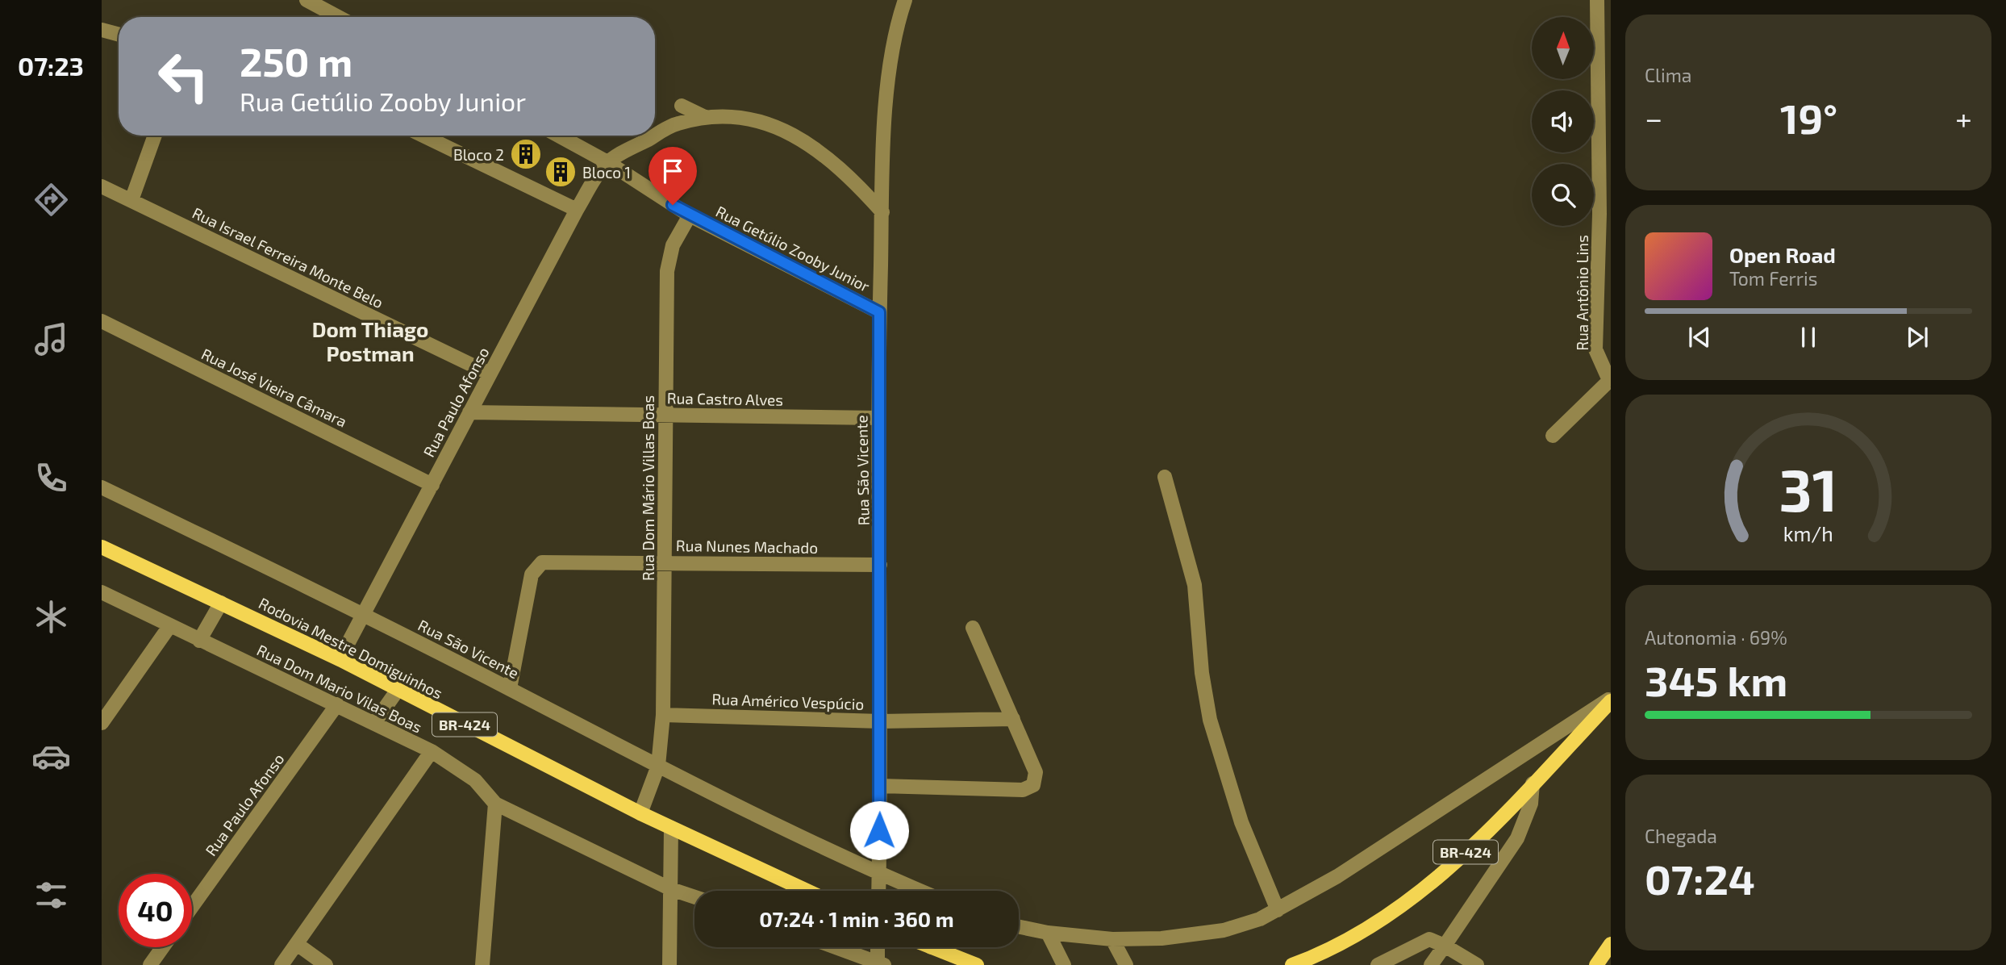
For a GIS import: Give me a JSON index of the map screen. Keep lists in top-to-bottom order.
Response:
{
  "streets": {
    "main road": ["Rodovia Mestre Domiguinhos", "BR-424"],
    "street": [
      "Rua Getúlio Zooby Junior",
      "Rua Israel Ferreira Monte Belo",
      "Rua Antônio Lins",
      "Rua José Vieira Câmara",
      "Rua Castro Alves",
      "Rua Paulo Afonso",
      "Rua São Vicente",
      "Rua Dom Mário Villas Boas",
      "Rua Nunes Machado",
      "Rua Dom Mario Vilas Boas",
      "Rua Américo Vespúcio"
    ]
  },
  "crossings": [
    ["Rua Getúlio Zooby Junior", "Rua Paulo Afonso"],
    ["Rua Getúlio Zooby Junior", "Rua São Vicente"],
    ["Rua Getúlio Zooby Junior", "Rua Dom Mário Villas Boas"],
    ["Rua Israel Ferreira Monte Belo", "Rua Paulo Afonso"],
    ["Rua José Vieira Câmara", "Rua Paulo Afonso"],
    ["Rua Castro Alves", "Rua Paulo Afonso"],
    ["Rua Castro Alves", "Rua São Vicente"],
    ["Rua Castro Alves", "Rua Dom Mário Villas Boas"],
    ["Rua Paulo Afonso", "Rua São Vicente"],
    ["Rua Paulo Afonso", "Rodovia Mestre Domiguinhos"],
    ["Rua Paulo Afonso", "Rua Dom Mario Vilas Boas"],
    ["Rua São Vicente", "Rua Dom Mário Villas Boas"],
    ["Rua São Vicente", "Rua Nunes Machado"],
    ["Rua São Vicente", "Rua Américo Vespúcio"],
    ["Rua Dom Mário Villas Boas", "Rua Nunes Machado"],
    ["Rua Dom Mário Villas Boas", "Rodovia Mestre Domiguinhos"],
    ["Rua Dom Mário Villas Boas", "Rua Américo Vespúcio"]
  ],
  "districts": ["Dom Thiago Postman"],
  "places": {
    "building": ["Bloco 2", "Bloco 1"]
  },
  "north": "top",
  "page": {
    "tabs": "07:23",
    "tile": [
      "Clima",
      ["Autonomia · 69%", "345 km"],
      ["Chegada", "07:24"]
    ],
    "turn": ["250 m", "Rua Getúlio Zooby Junior"],
    "heat": ["−", "19°", "+"],
    "song": ["Open Road", "Tom Ferris"],
    "limit": "40",
    "trip": "07:24 · 1 min · 360 m",
    "gauge": ["31", "km/h"]
  }
}
